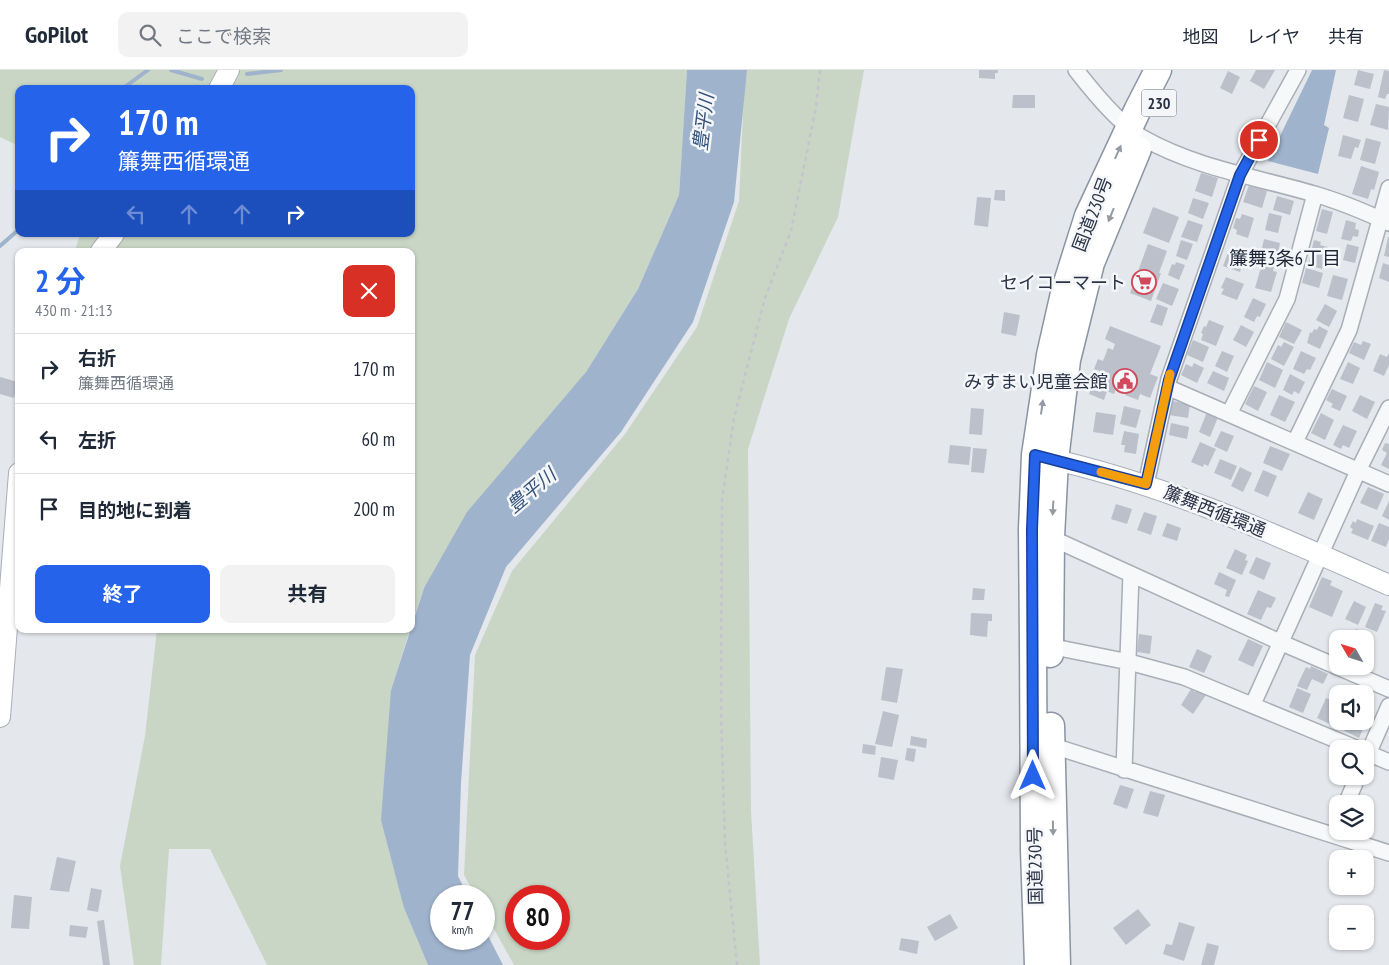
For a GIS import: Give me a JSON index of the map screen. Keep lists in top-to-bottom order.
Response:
{
  "streets": {
    "highway": ["230", "国道230号"],
    "street": ["簾舞西循環通"]
  },
  "crossings": [
    ["国道230号", "簾舞西循環通"]
  ],
  "districts": ["簾舞3条6丁目"],
  "water": ["豊平川"],
  "places": {
    "supermarket": ["セイコーマート"],
    "public building": ["みすまい児童会館"]
  },
  "north": "top left",
  "page": {
    "header": "GoPilot",
    "search": "ここで検索",
    "nav": ["地図", "レイヤ", "共有"],
    "turn": ["170 m", "簾舞西循環通"],
    "heading": ["2 分", "430 m · 21:13"],
    "list": [
      {
        "name": "右折",
        "note": "簾舞西循環通",
        "value": "170 m"
      },
      {
        "name": "左折",
        "value": "60 m"
      },
      {
        "name": "目的地に到着",
        "value": "200 m"
      }
    ],
    "buttons": ["終了", "共有"],
    "map_buttons": ["+", "−"],
    "speed": "77 km/h",
    "limit": "80"
  }
}
